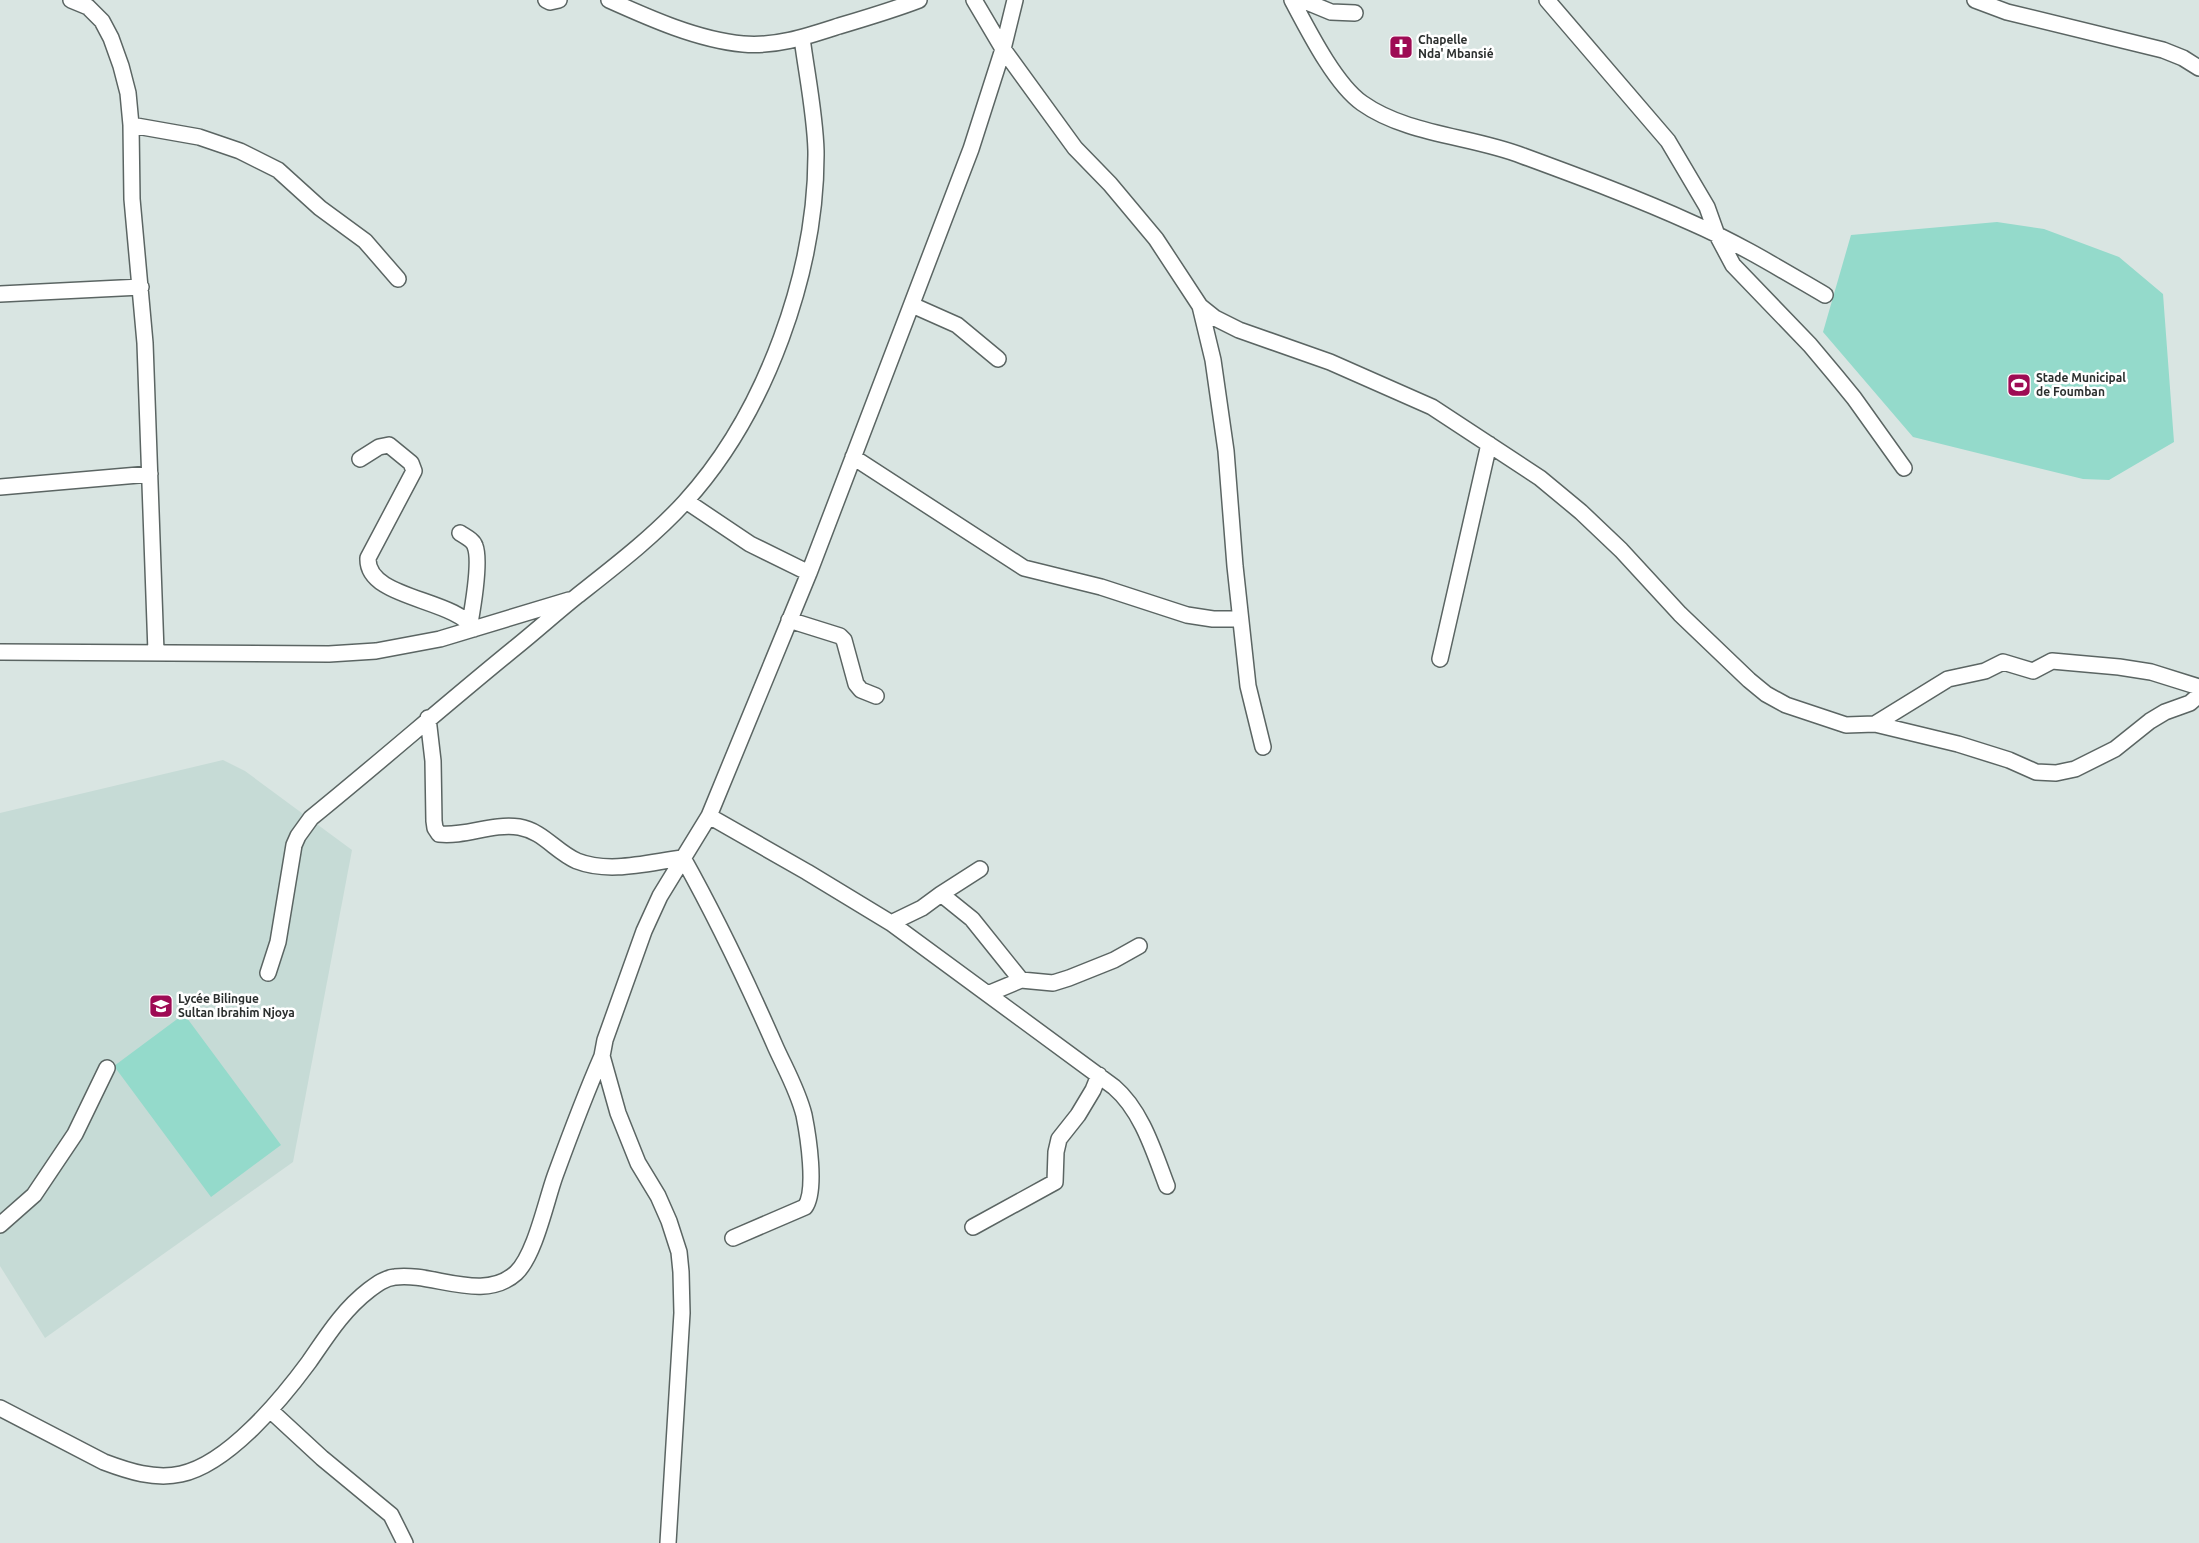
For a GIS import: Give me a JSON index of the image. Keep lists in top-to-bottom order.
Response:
{
  "places": {
    "church": ["Chapelle Nda' Mbansié"],
    "sports": ["Stade Municipal de Foumban"],
    "school or university": ["Lycée Bilingue Sultan Ibrahim Njoya"]
  }
}
